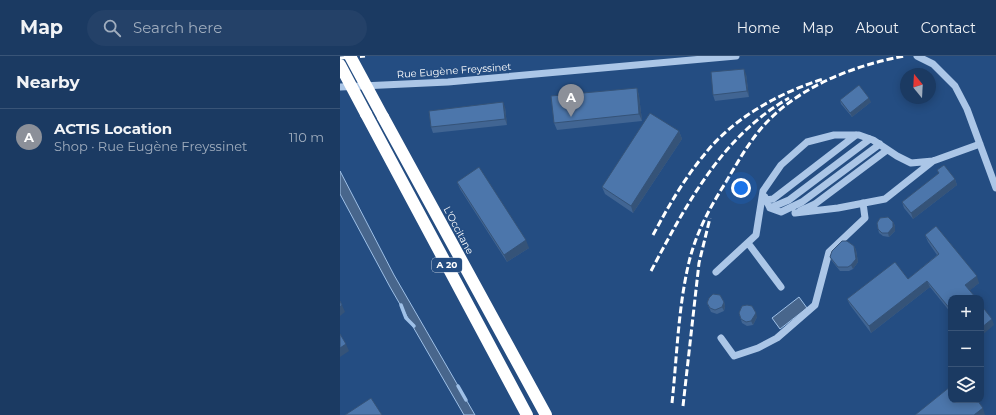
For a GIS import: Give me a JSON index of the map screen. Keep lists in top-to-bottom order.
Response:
{
  "streets": {
    "highway": ["L'Occitane", "A 20"],
    "street": ["Rue Eugène Freyssinet"]
  },
  "north": "top",
  "page": {
    "header": "Map",
    "search": "Search here",
    "nav": [
      "Home",
      "Map",
      "About",
      "Contact"
    ],
    "heading": "Nearby",
    "pins": "A",
    "list": [
      {
        "mark": "A",
        "name": "ACTIS Location",
        "note": "Shop · Rue Eugène Freyssinet",
        "value": "110 m"
      }
    ],
    "map_buttons": ["+", "−"]
  }
}
